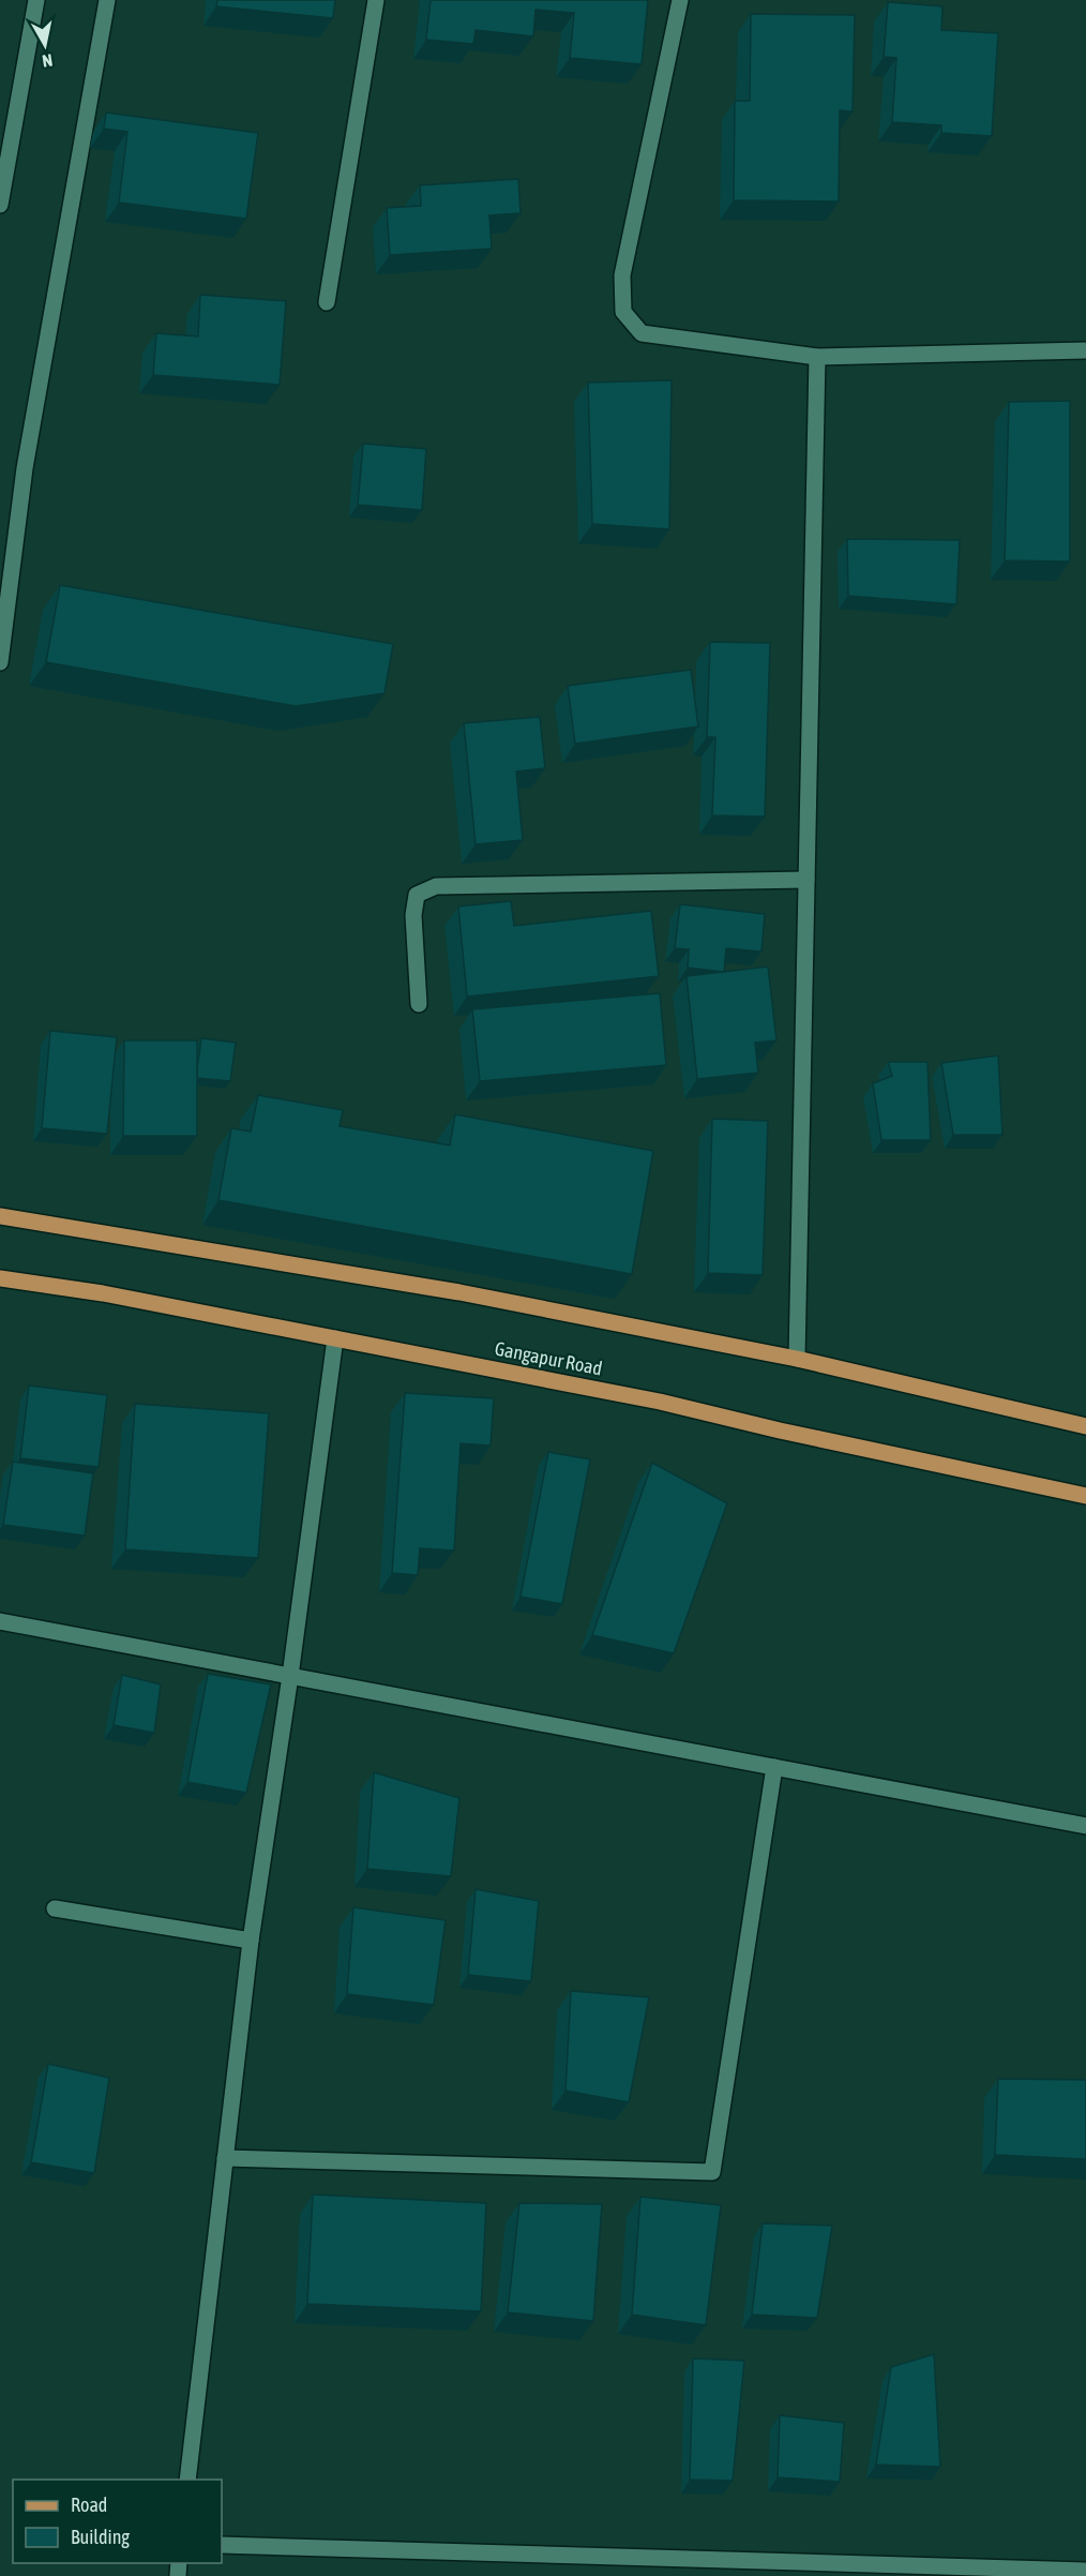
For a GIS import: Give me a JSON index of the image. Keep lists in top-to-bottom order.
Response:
{
  "streets": {
    "main road": ["Gangapur Road"]
  },
  "legend": ["Road", "Building"],
  "north": "bottom"
}
